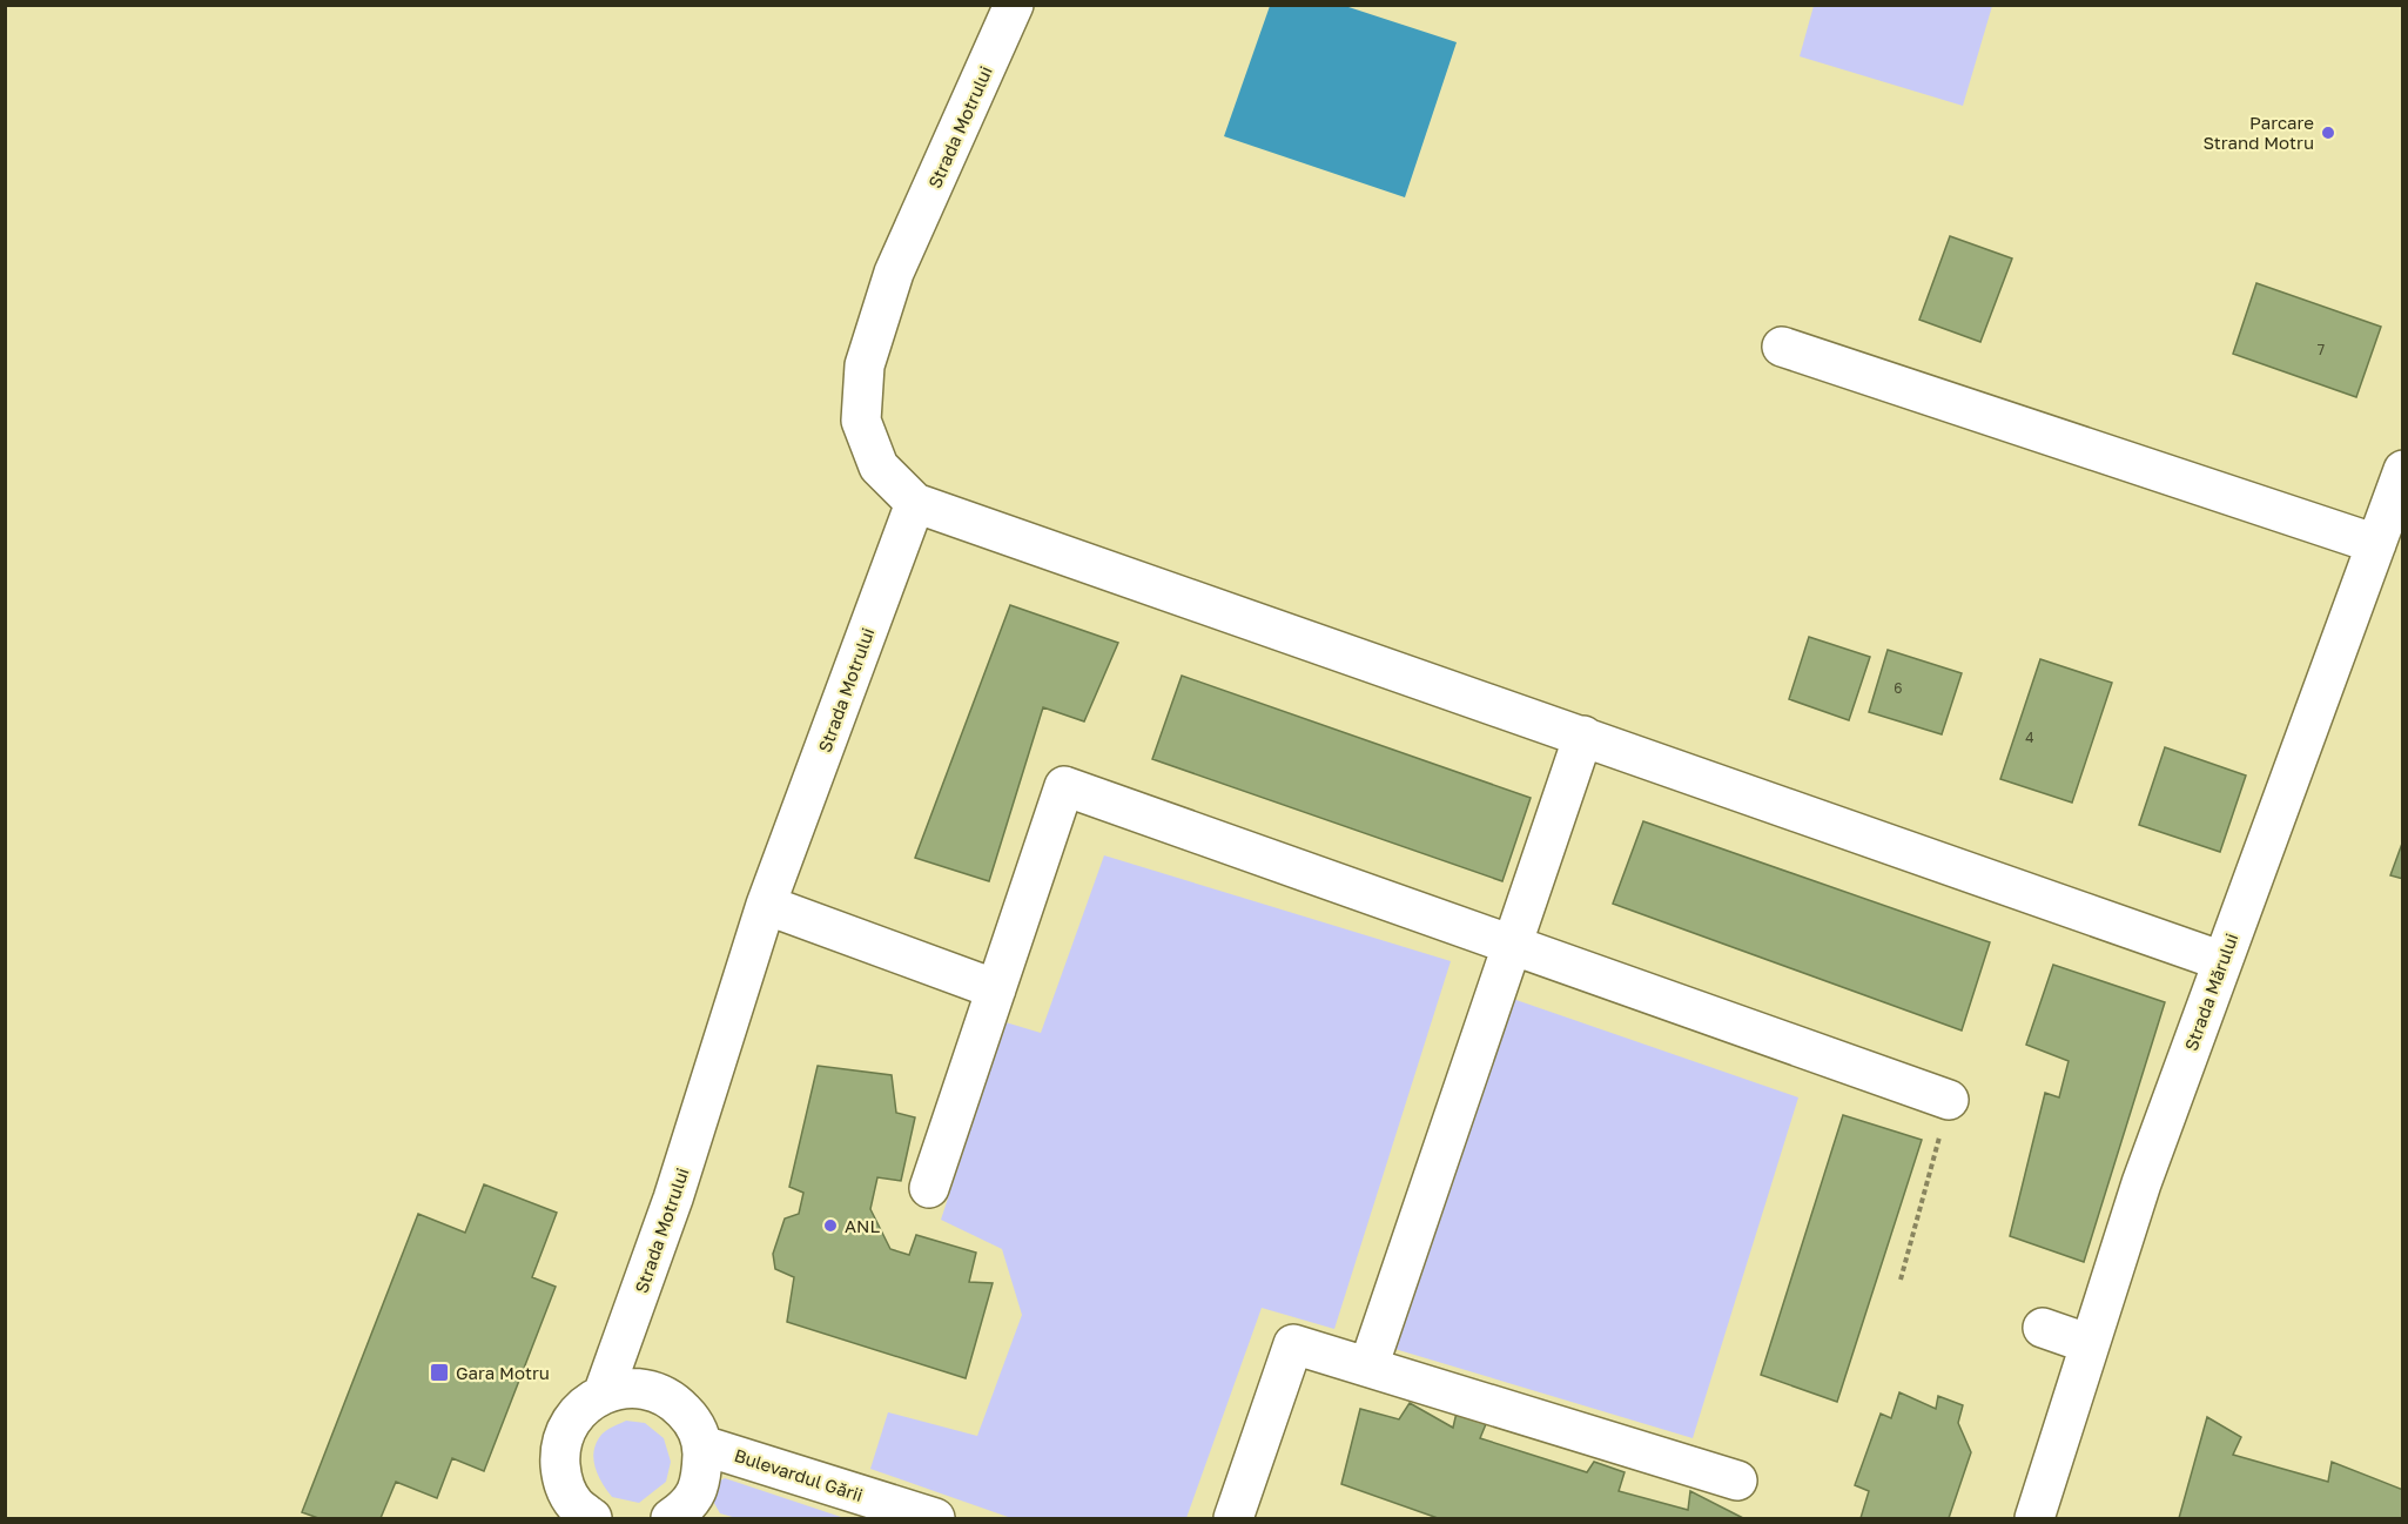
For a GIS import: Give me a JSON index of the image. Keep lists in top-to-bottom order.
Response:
{
  "streets": {
    "street": ["Strada Motrului", "Strada Mărului", "Bulevardul Gării"]
  },
  "places": {
    "other": ["Parcare Strand Motru", "ANL"],
    "transit": ["Gara Motru"]
  },
  "house_numbers": ["7", "6", "4"]
}
